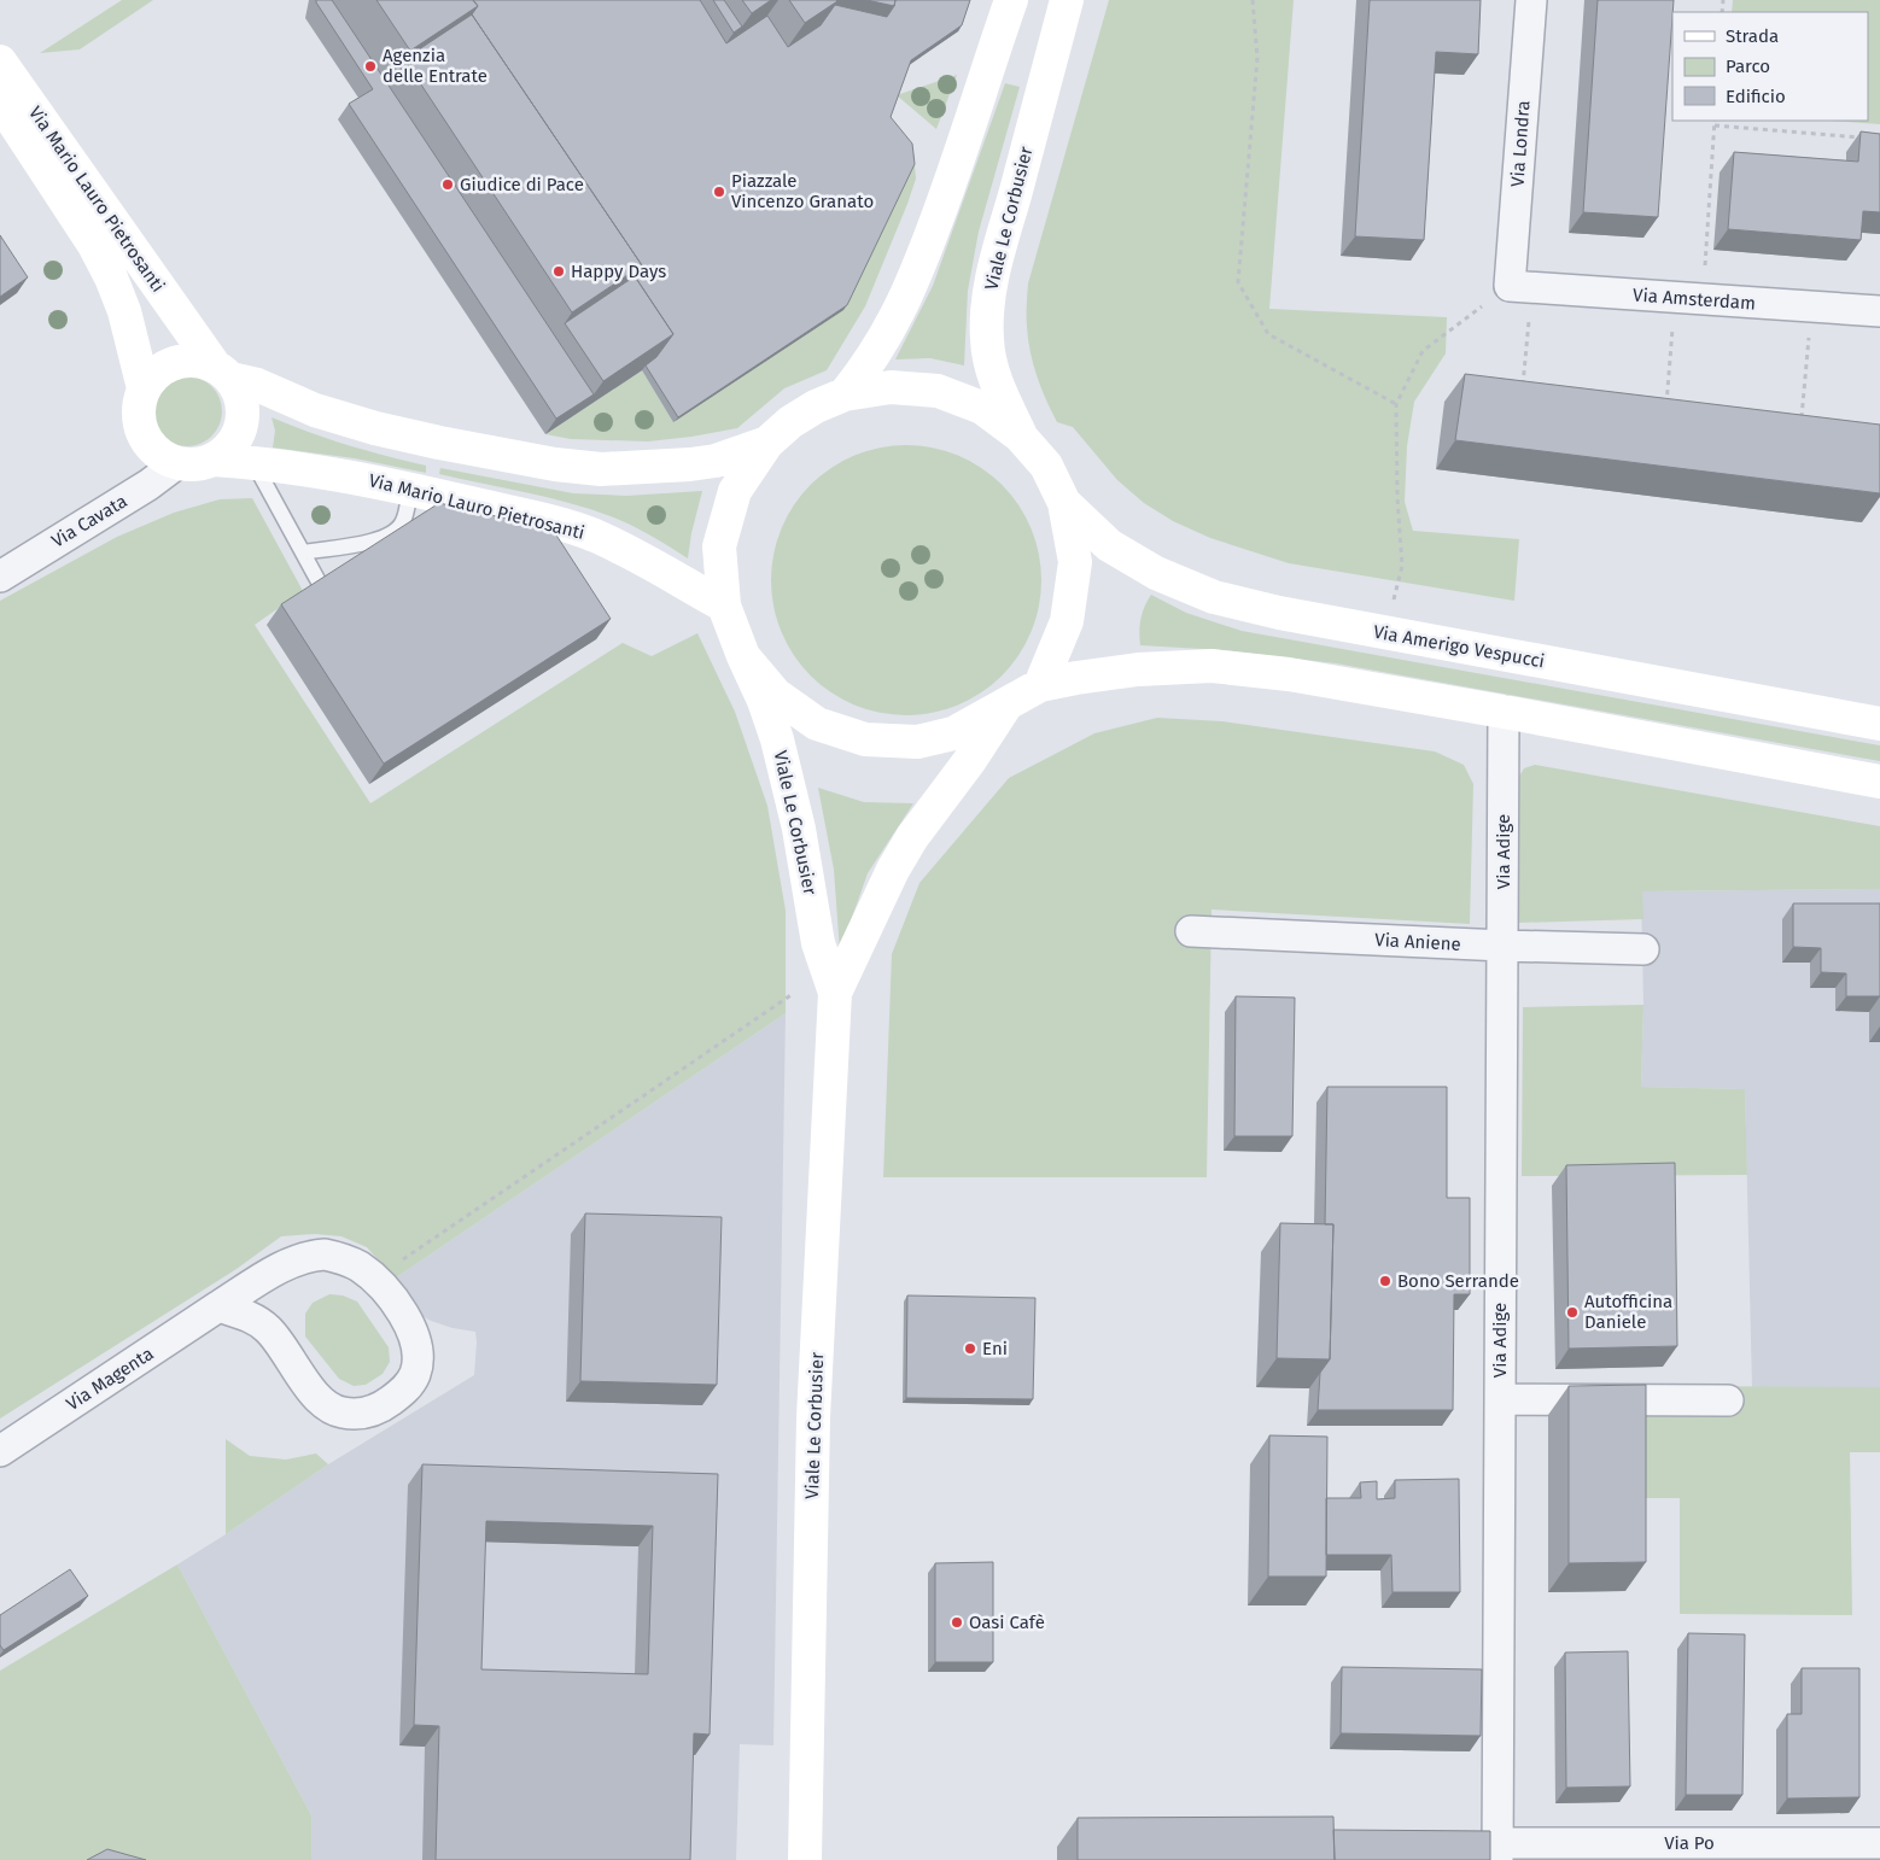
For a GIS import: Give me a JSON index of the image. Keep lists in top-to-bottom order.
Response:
{
  "streets": {
    "street": [
      "Via Londra",
      "Via Mario Lauro Pietrosanti",
      "Viale Le Corbusier",
      "Via Amsterdam",
      "Via Cavata",
      "Via Amerigo Vespucci",
      "Via Adige",
      "Via Aniene",
      "Via Magenta",
      "Via Po"
    ]
  },
  "crossings": [
    ["Via Londra", "Via Amsterdam"],
    ["Via Mario Lauro Pietrosanti", "Viale Le Corbusier"],
    ["Via Mario Lauro Pietrosanti", "Via Cavata"],
    ["Via Adige", "Via Aniene"],
    ["Via Adige", "Via Po"]
  ],
  "places": [
    "Agenzia delle Entrate",
    "Giudice di Pace",
    "Piazzale Vincenzo Granato",
    "Happy Days",
    "Bono Serrande",
    "Autofficina Daniele",
    "Eni",
    "Oasi Cafè"
  ],
  "legend": ["Strada", "Parco", "Edificio"]
}
